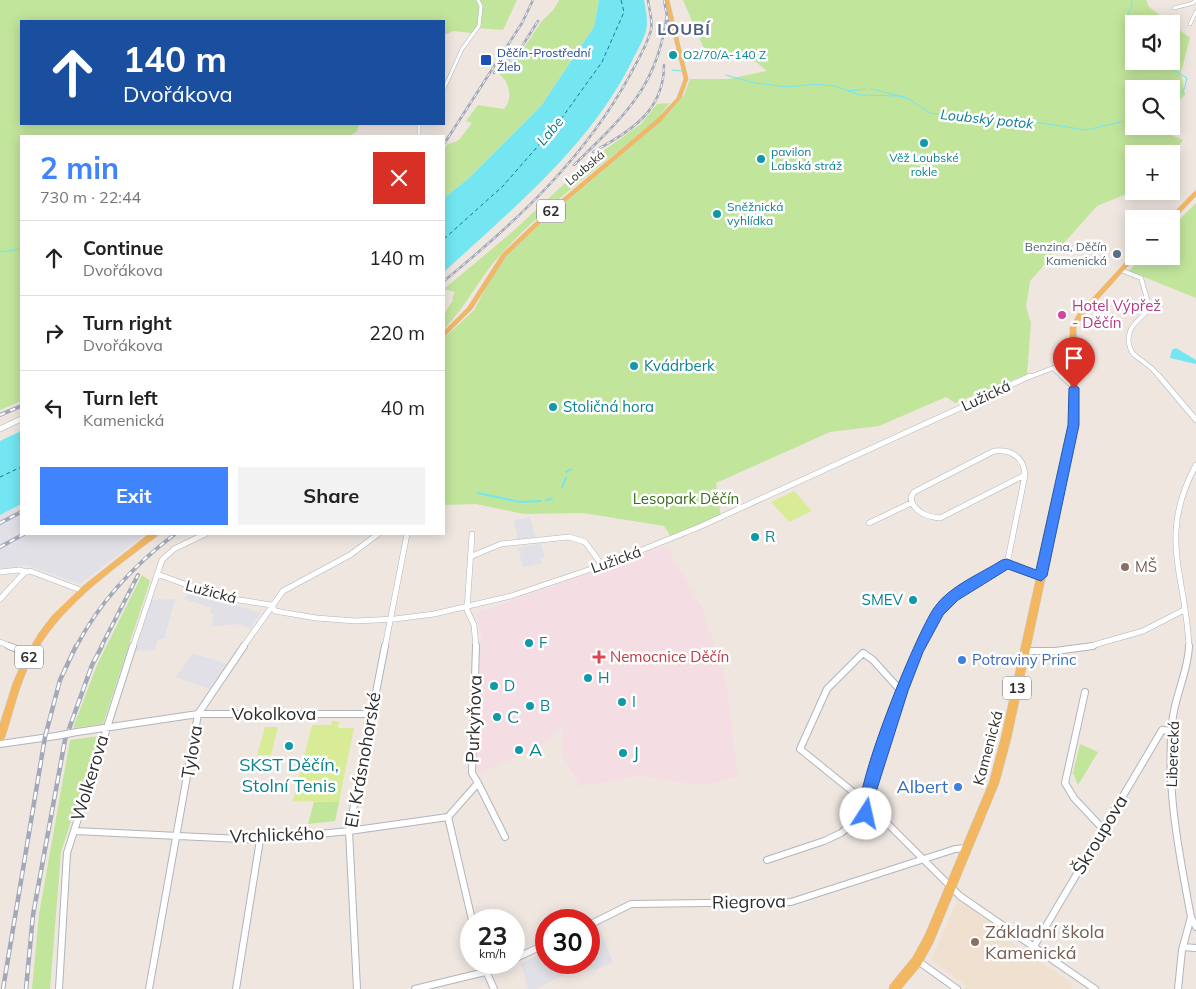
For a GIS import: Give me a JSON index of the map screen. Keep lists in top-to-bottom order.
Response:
{
  "streets": {
    "main road": [
      "Loubská",
      "62",
      "13",
      "Kamenická"
    ],
    "street": [
      "Lužická",
      "Vokolkova",
      "Purkyňova",
      "Tylova",
      "Liberecká",
      "El. Krásnohorské",
      "Wolkerova",
      "Vrchlického",
      "Škroupova",
      "Riegrova"
    ]
  },
  "crossings": [
    ["Lužická", "Purkyňova"],
    ["Lužická", "Kamenická"],
    ["Lužická", "Tylova"],
    ["Lužická", "El. Krásnohorské"],
    ["Lužická", "Wolkerova"],
    ["Vokolkova", "Tylova"],
    ["Vokolkova", "El. Krásnohorské"],
    ["Vokolkova", "Wolkerova"],
    ["Purkyňova", "Vrchlického"],
    ["Kamenická", "Riegrova"],
    ["Tylova", "Vrchlického"],
    ["Liberecká", "Škroupova"],
    ["El. Krásnohorské", "Vrchlického"],
    ["Wolkerova", "Vrchlického"]
  ],
  "districts": ["LOUBÍ"],
  "water": ["Loubský potok", "Labe"],
  "parks": ["Lesopark Děčín"],
  "places": {
    "other": [
      "O2/70/A-140 Z",
      "Věž Loubské rokle",
      "pavilon Labská stráž",
      "Sněžnická vyhlídka",
      "Benzina, Děčín Kamenická",
      "Hotel Výpřež - Děčín",
      "Kvádrberk",
      "Stoličná hora",
      "R",
      "MŠ",
      "SMEV",
      "F",
      "Potraviny Princ",
      "H",
      "D",
      "I",
      "B",
      "C",
      "SKST Děčín, Stolní Tenis",
      "A",
      "J",
      "Albert",
      "Základní škola Kamenická"
    ],
    "transit": ["Děčín-Prostřední Žleb"],
    "health": ["Nemocnice Děčín"]
  },
  "page": {
    "map_buttons": ["+", "−"],
    "turn": ["140 m", "Dvořákova"],
    "heading": ["2 min", "730 m · 22:44"],
    "list": [
      {
        "name": "Continue",
        "note": "Dvořákova",
        "value": "140 m"
      },
      {
        "name": "Turn right",
        "note": "Dvořákova",
        "value": "220 m"
      },
      {
        "name": "Turn left",
        "note": "Kamenická",
        "value": "40 m"
      }
    ],
    "buttons": ["Exit", "Share"],
    "speed": "23 km/h",
    "limit": "30"
  }
}
